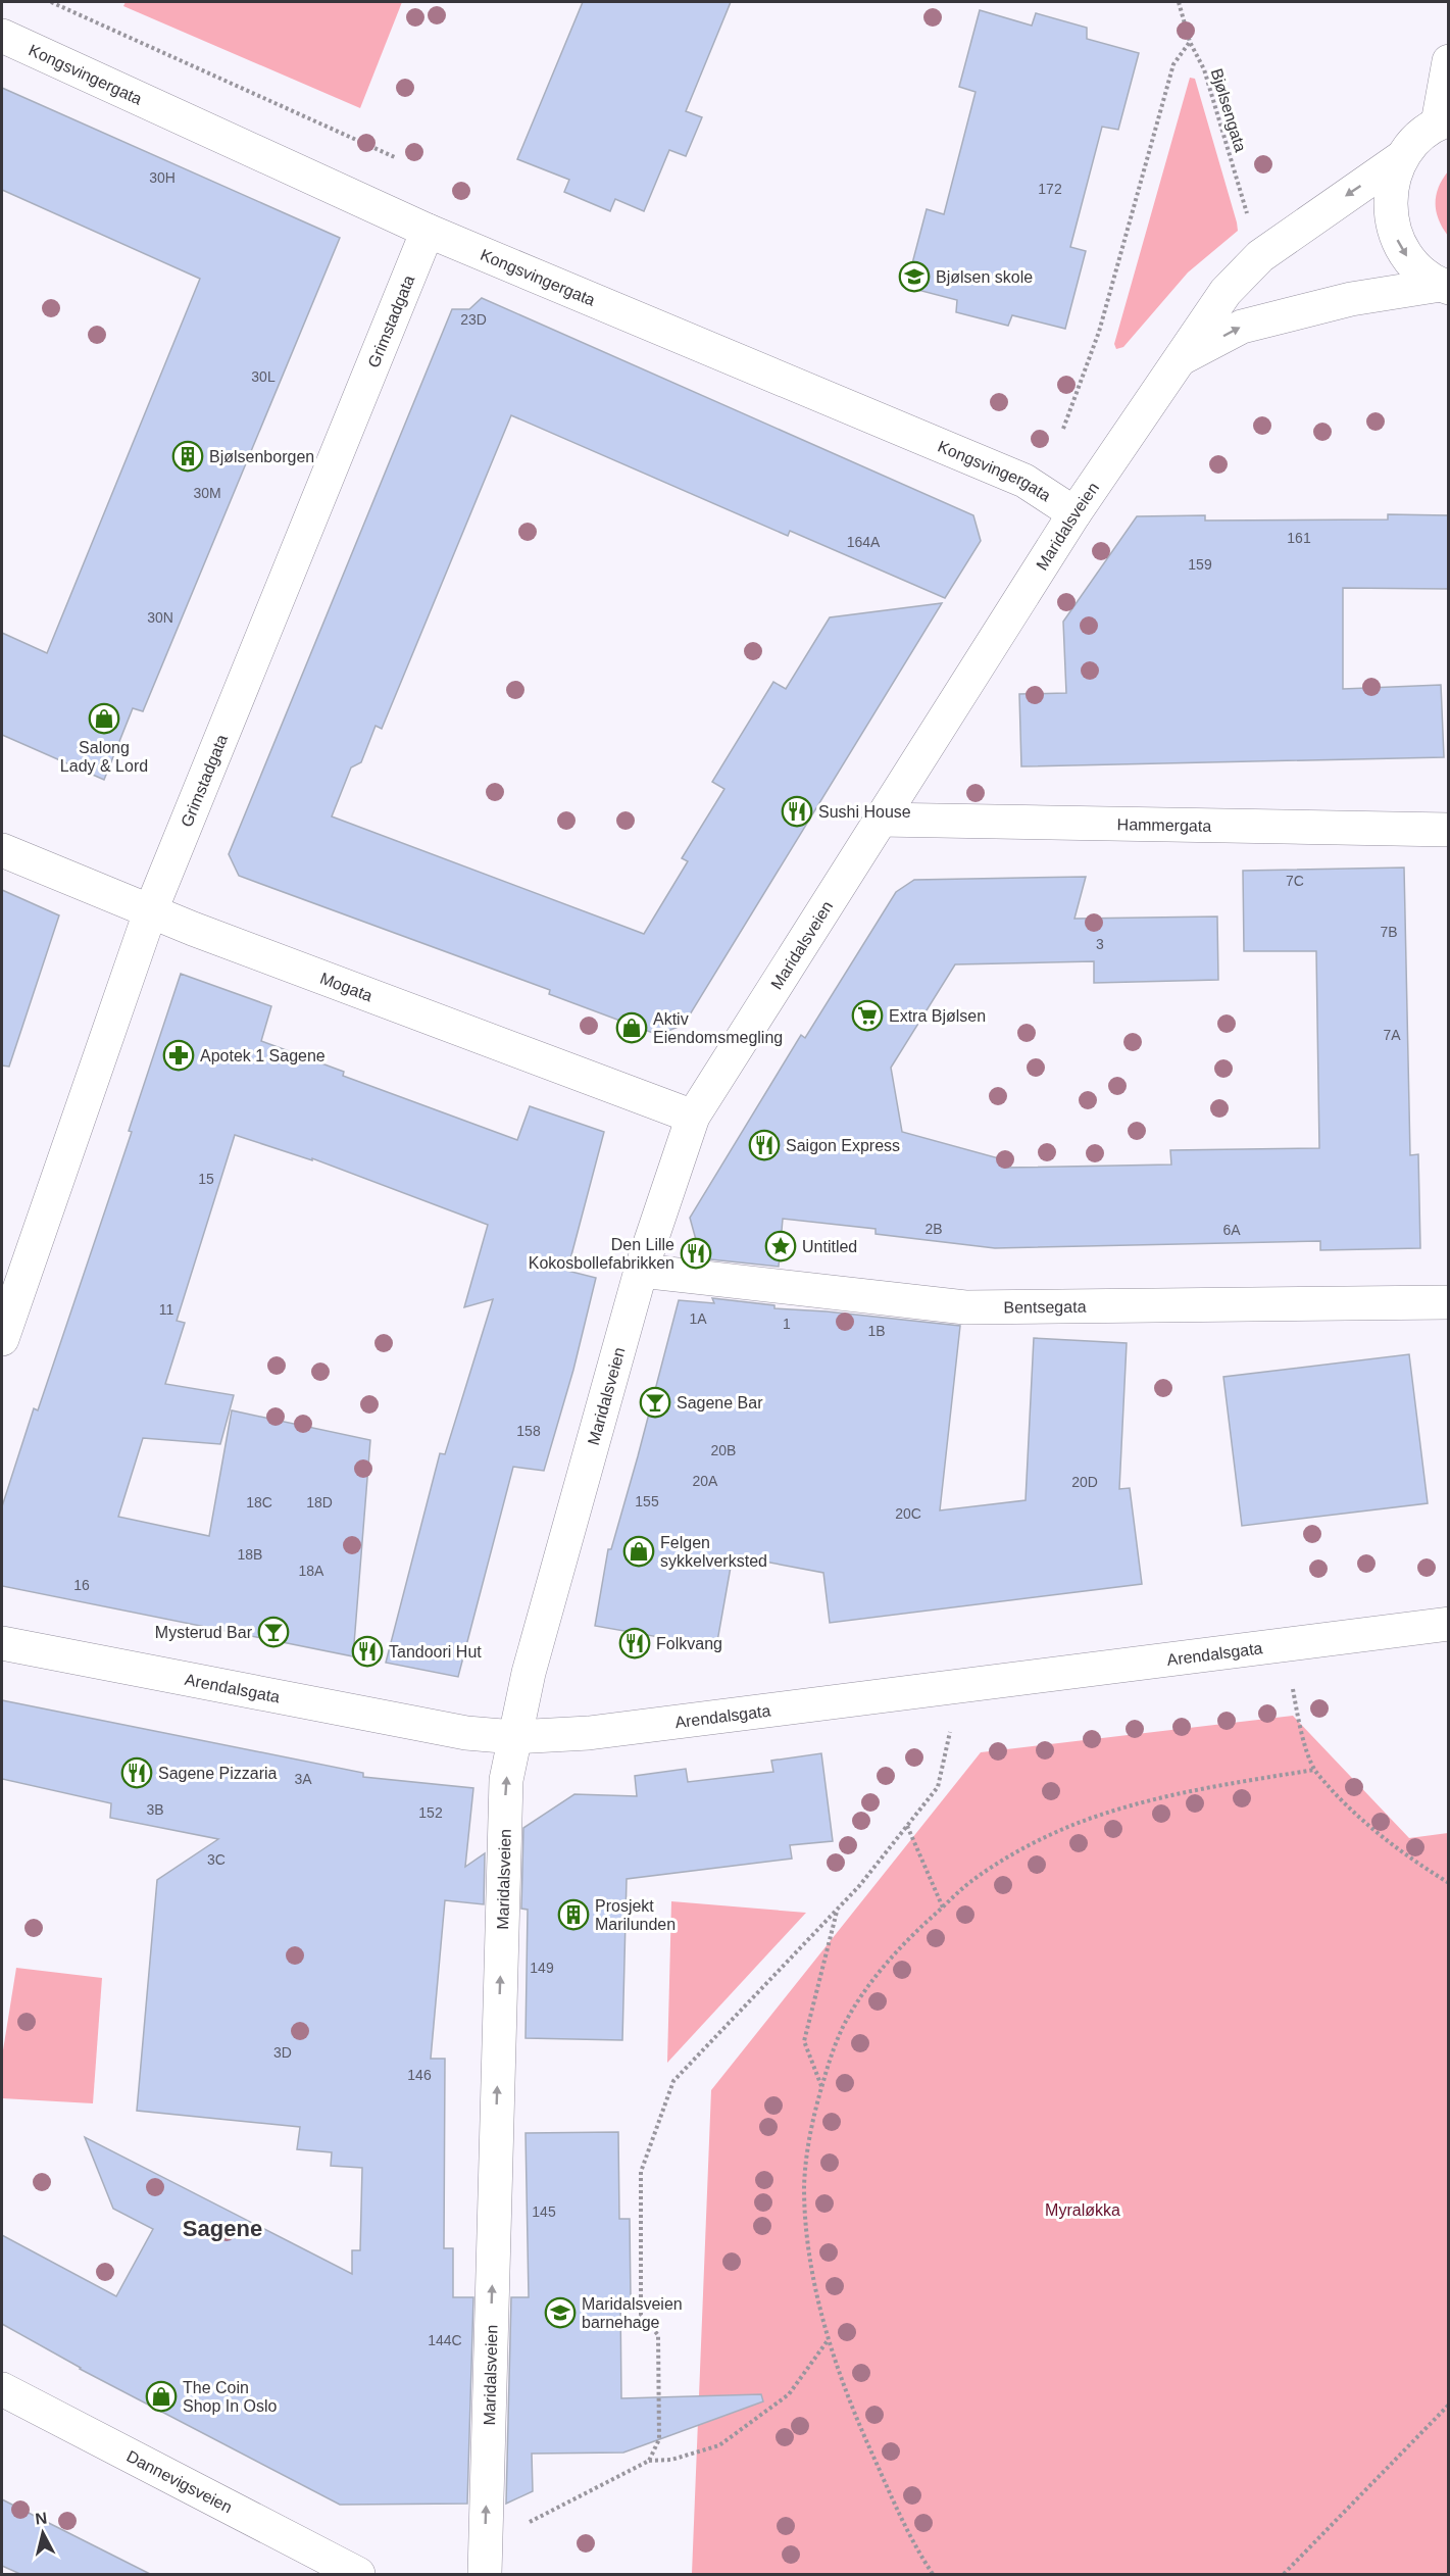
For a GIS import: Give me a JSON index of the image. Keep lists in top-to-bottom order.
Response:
{
  "streets": {
    "street": [
      "Kongsvingergata",
      "Grimstadgata",
      "Maridalsveien",
      "Hammergata",
      "Mogata",
      "Bentsegata",
      "Arendalsgata",
      "Dannevigsveien"
    ],
    "path": ["Bjølsengata"]
  },
  "crossings": [
    ["Kongsvingergata", "Grimstadgata"],
    ["Kongsvingergata", "Maridalsveien"],
    ["Grimstadgata", "Mogata"],
    ["Maridalsveien", "Hammergata"],
    ["Maridalsveien", "Mogata"],
    ["Maridalsveien", "Bentsegata"],
    ["Maridalsveien", "Arendalsgata"]
  ],
  "districts": ["Sagene"],
  "parks": ["Myraløkka"],
  "places": {
    "school or university": ["Bjølsen skole", "Maridalsveien barnehage"],
    "building": ["Bjølsenborgen", "Prosjekt Marilunden"],
    "shop": [
      "Salong Lady & Lord",
      "Aktiv Eiendomsmegling",
      "Felgen sykkelverksted",
      "The Coin Shop In Oslo"
    ],
    "restaurant": [
      "Sushi House",
      "Saigon Express",
      "Den Lille Kokosbollefabrikken",
      "Folkvang",
      "Tandoori Hut",
      "Sagene Pizzaria"
    ],
    "supermarket": ["Extra Bjølsen"],
    "pharmacy": ["Apotek 1 Sagene"],
    "place": ["Untitled"],
    "bar": ["Sagene Bar", "Mysterud Bar"]
  },
  "house_numbers": [
    "30H",
    "172",
    "23D",
    "30L",
    "30M",
    "161",
    "164A",
    "159",
    "30N",
    "7C",
    "7B",
    "3",
    "7A",
    "15",
    "2B",
    "6A",
    "11",
    "1A",
    "1",
    "1B",
    "158",
    "20B",
    "20A",
    "20D",
    "155",
    "18C",
    "18D",
    "20C",
    "18B",
    "18A",
    "16",
    "3A",
    "3B",
    "152",
    "3C",
    "149",
    "3D",
    "146",
    "145",
    "144C"
  ],
  "north": "top"
}
